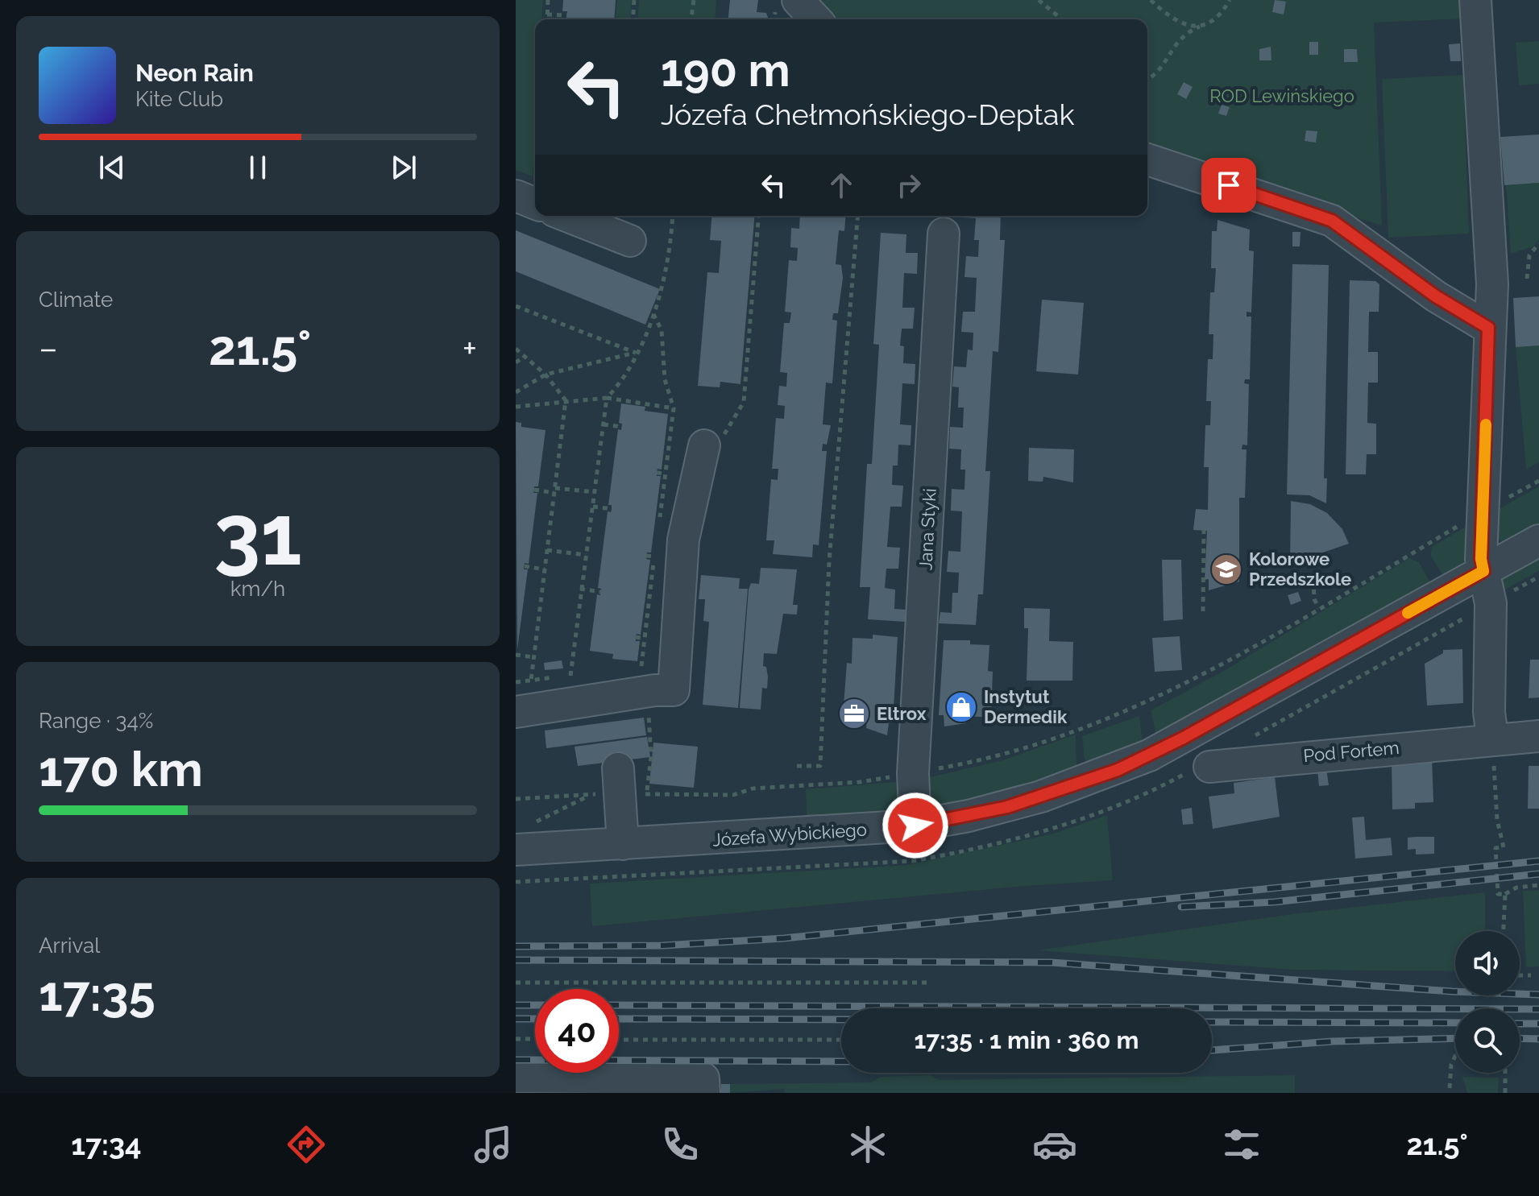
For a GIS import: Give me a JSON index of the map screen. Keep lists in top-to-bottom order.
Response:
{
  "streets": {
    "street": ["Jana Styki", "Pod Fortem", "Józefa Wybickiego"]
  },
  "crossings": [
    ["Jana Styki", "Józefa Wybickiego"]
  ],
  "parks": ["ROD Lewińskiego"],
  "places": {
    "school or university": ["Kolorowe Przedszkole"],
    "shop": ["Instytut Dermedik"],
    "office": ["Eltrox"]
  },
  "page": {
    "turn": ["190 m", "Józefa Chełmońskiego-Deptak"],
    "song": ["Neon Rain", "Kite Club"],
    "tile": [
      "Climate",
      ["31", "km/h"],
      ["Range · 34%", "170 km"],
      ["Arrival", "17:35"]
    ],
    "heat": ["−", "21.5°", "+"],
    "limit": "40",
    "trip": "17:35 · 1 min · 360 m",
    "tabs": ["17:34", "21.5°"]
  }
}
